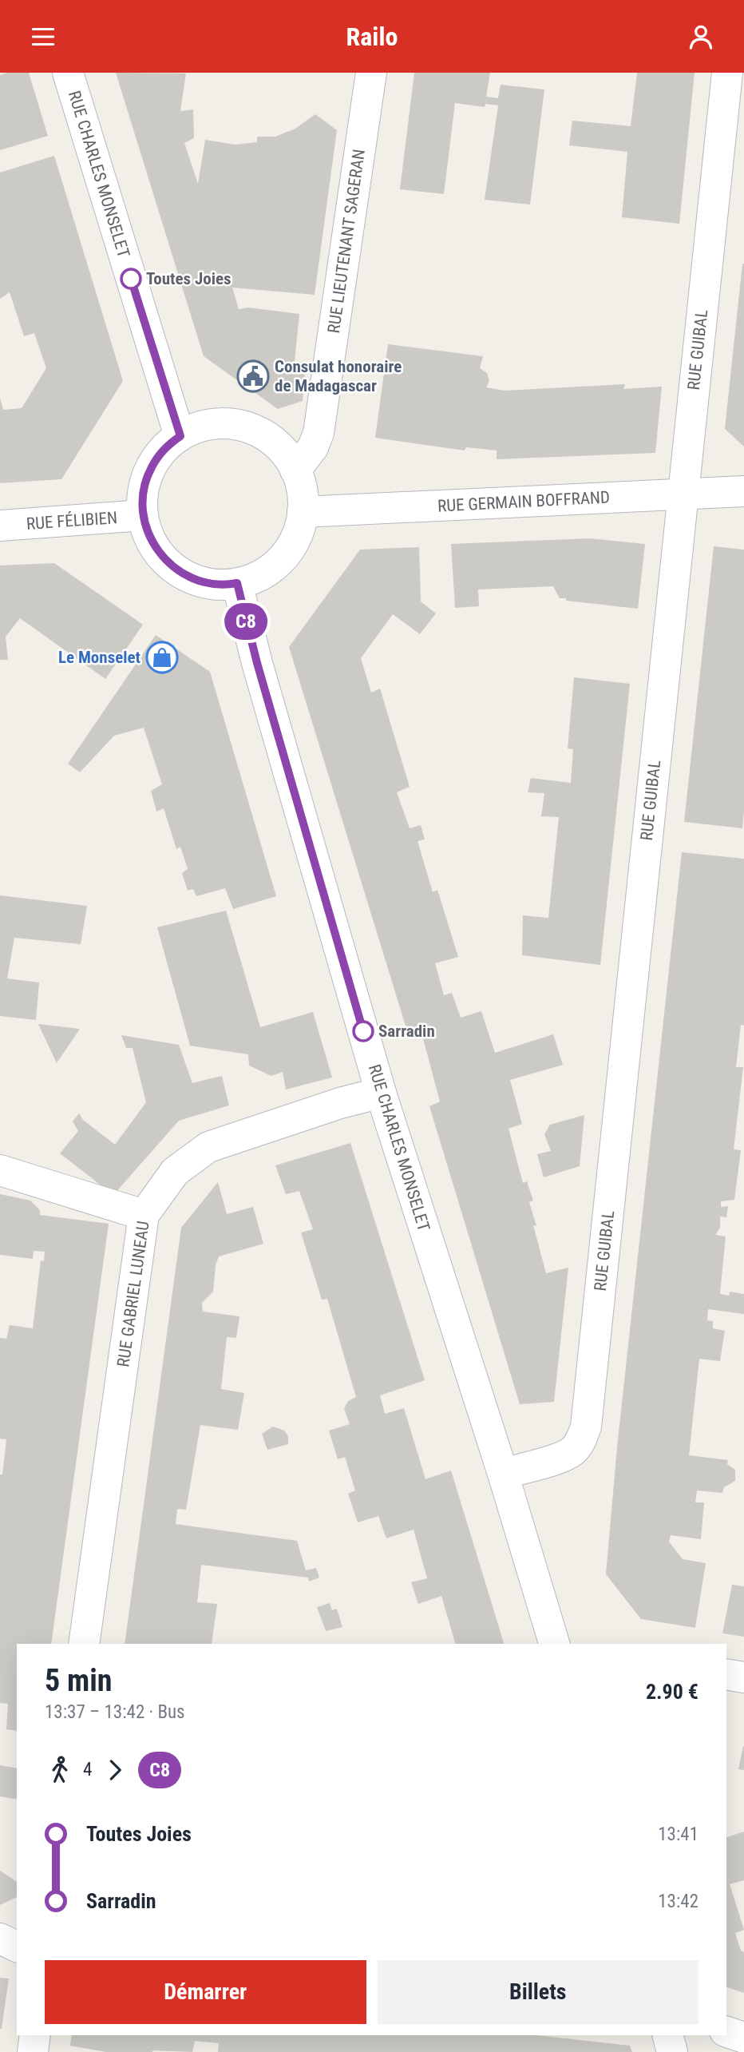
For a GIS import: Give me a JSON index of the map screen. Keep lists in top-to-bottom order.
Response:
{
  "streets": {
    "street": [
      "RUE CHARLES MONSELET",
      "RUE LIEUTENANT SAGERAN",
      "RUE GUIBAL",
      "RUE GERMAIN BOFFRAND",
      "RUE FÉLIBIEN",
      "RUE GABRIEL LUNEAU"
    ]
  },
  "crossings": [
    ["RUE CHARLES MONSELET", "RUE LIEUTENANT SAGERAN"],
    ["RUE CHARLES MONSELET", "RUE GUIBAL"],
    ["RUE CHARLES MONSELET", "RUE GERMAIN BOFFRAND"],
    ["RUE CHARLES MONSELET", "RUE FÉLIBIEN"],
    ["RUE CHARLES MONSELET", "RUE GABRIEL LUNEAU"],
    ["RUE LIEUTENANT SAGERAN", "RUE GERMAIN BOFFRAND"],
    ["RUE LIEUTENANT SAGERAN", "RUE FÉLIBIEN"],
    ["RUE GUIBAL", "RUE GERMAIN BOFFRAND"],
    ["RUE GERMAIN BOFFRAND", "RUE FÉLIBIEN"]
  ],
  "places": {
    "other": ["Toutes Joies", "Sarradin"],
    "public building": ["Consulat honoraire de Madagascar"],
    "shop": ["Le Monselet"]
  },
  "lines": ["bus line C8"],
  "page": {
    "header": "Railo",
    "on_map": "C8",
    "heading": ["5 min", "13:37 – 13:42 · Bus", "2.90 €"],
    "legs": ["4", "C8"],
    "list": [
      {
        "name": "Toutes Joies",
        "value": "13:41"
      },
      {
        "name": "Sarradin",
        "value": "13:42"
      }
    ],
    "buttons": ["Démarrer", "Billets"]
  }
}
